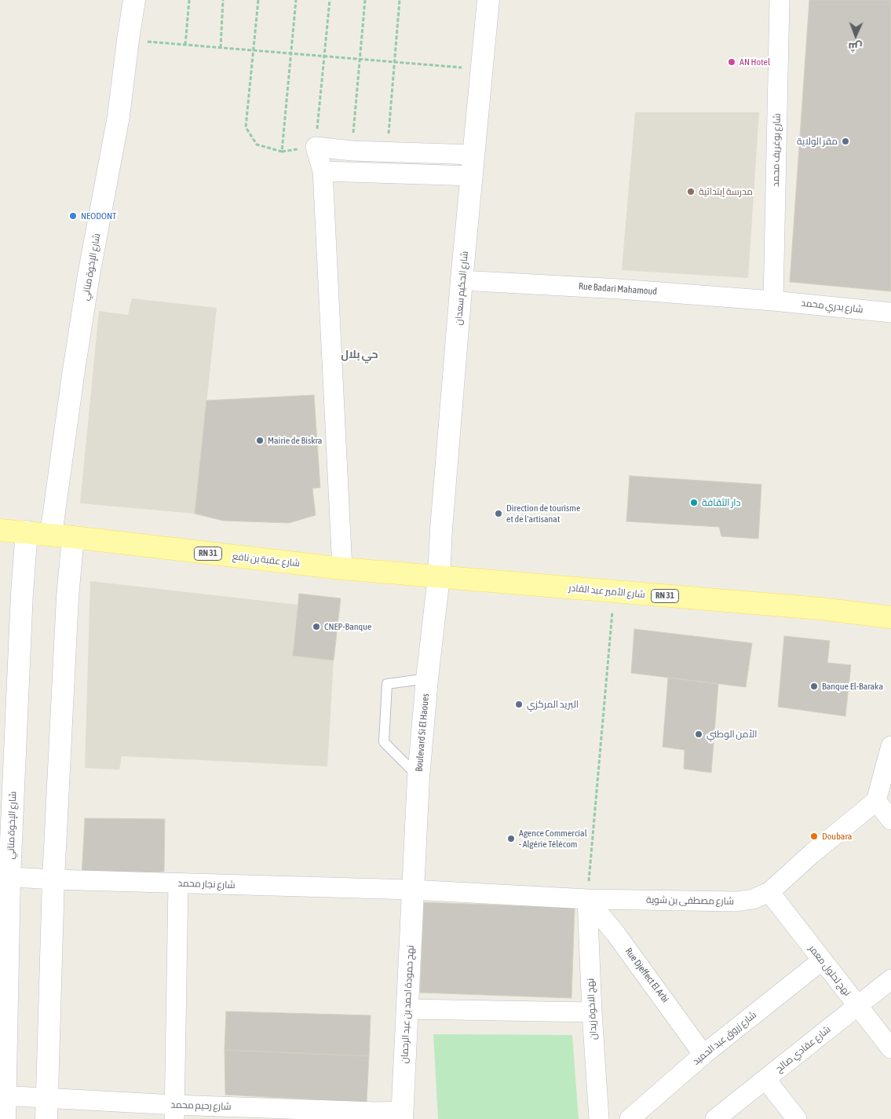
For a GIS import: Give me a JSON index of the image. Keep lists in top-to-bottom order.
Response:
{
  "streets": {
    "main road": ["RN 31", "شارع عقبة بن نافع", "شارع الأمير عبد القادر"],
    "street": [
      "شارع بوغريف محمد",
      "شارع الإخوة مناني",
      "شارع الحكيم سعدان",
      "Rue Badari Mahamoud",
      "شارع بدري محمد",
      "Boulevard Si El Haoues",
      "شارع نجار محمد",
      "شارع مصطفى بن شوية",
      "نهج لحلول معمر",
      "Rue Djeffect El Arbi",
      "نهج حمودة احمد بن عبد الرحمان",
      "نهج الاخوة زيدان",
      "شارع زروق عبد الحميد",
      "شارع عقادي صالح",
      "شارع رحيم محمد"
    ]
  },
  "crossings": [
    ["شارع بوغريف محمد", "Rue Badari Mahamoud"],
    ["شارع بوغريف محمد", "شارع بدري محمد"],
    ["شارع الإخوة مناني", "شارع عقبة بن نافع"],
    ["شارع الإخوة مناني", "شارع نجار محمد"],
    ["شارع الإخوة مناني", "شارع رحيم محمد"],
    ["شارع الحكيم سعدان", "Rue Badari Mahamoud"],
    ["شارع الحكيم سعدان", "شارع عقبة بن نافع"],
    ["شارع الحكيم سعدان", "شارع الأمير عبد القادر"],
    ["شارع الحكيم سعدان", "Boulevard Si El Haoues"],
    ["Rue Badari Mahamoud", "شارع بدري محمد"],
    ["شارع عقبة بن نافع", "شارع الأمير عبد القادر"],
    ["شارع عقبة بن نافع", "Boulevard Si El Haoues"],
    ["شارع الأمير عبد القادر", "Boulevard Si El Haoues"],
    ["Boulevard Si El Haoues", "شارع نجار محمد"],
    ["Boulevard Si El Haoues", "شارع مصطفى بن شوية"],
    ["Boulevard Si El Haoues", "نهج حمودة احمد بن عبد الرحمان"],
    ["شارع نجار محمد", "شارع مصطفى بن شوية"],
    ["شارع نجار محمد", "نهج حمودة احمد بن عبد الرحمان"],
    ["شارع مصطفى بن شوية", "نهج لحلول معمر"],
    ["شارع مصطفى بن شوية", "Rue Djeffect El Arbi"],
    ["شارع مصطفى بن شوية", "نهج حمودة احمد بن عبد الرحمان"],
    ["شارع مصطفى بن شوية", "نهج الاخوة زيدان"],
    ["نهج لحلول معمر", "شارع زروق عبد الحميد"],
    ["نهج لحلول معمر", "شارع عقادي صالح"],
    ["Rue Djeffect El Arbi", "نهج الاخوة زيدان"],
    ["Rue Djeffect El Arbi", "شارع زروق عبد الحميد"],
    ["نهج حمودة احمد بن عبد الرحمان", "شارع رحيم محمد"]
  ],
  "districts": ["حي بلال"],
  "places": [
    "AN Hotel",
    "مقر الولاية",
    "مدرسة إبتدائية",
    "NEODONT",
    "Mairie de Biskra",
    "دار الثقافة",
    "Direction de tourisme et de l'artisanat",
    "CNEP-Banque",
    "Banque El-Baraka",
    "البريد المركزي",
    "الأمن الوطني",
    "Doubara",
    "Agence Commercial - Algérie Télécom"
  ],
  "north": "bottom"
}
